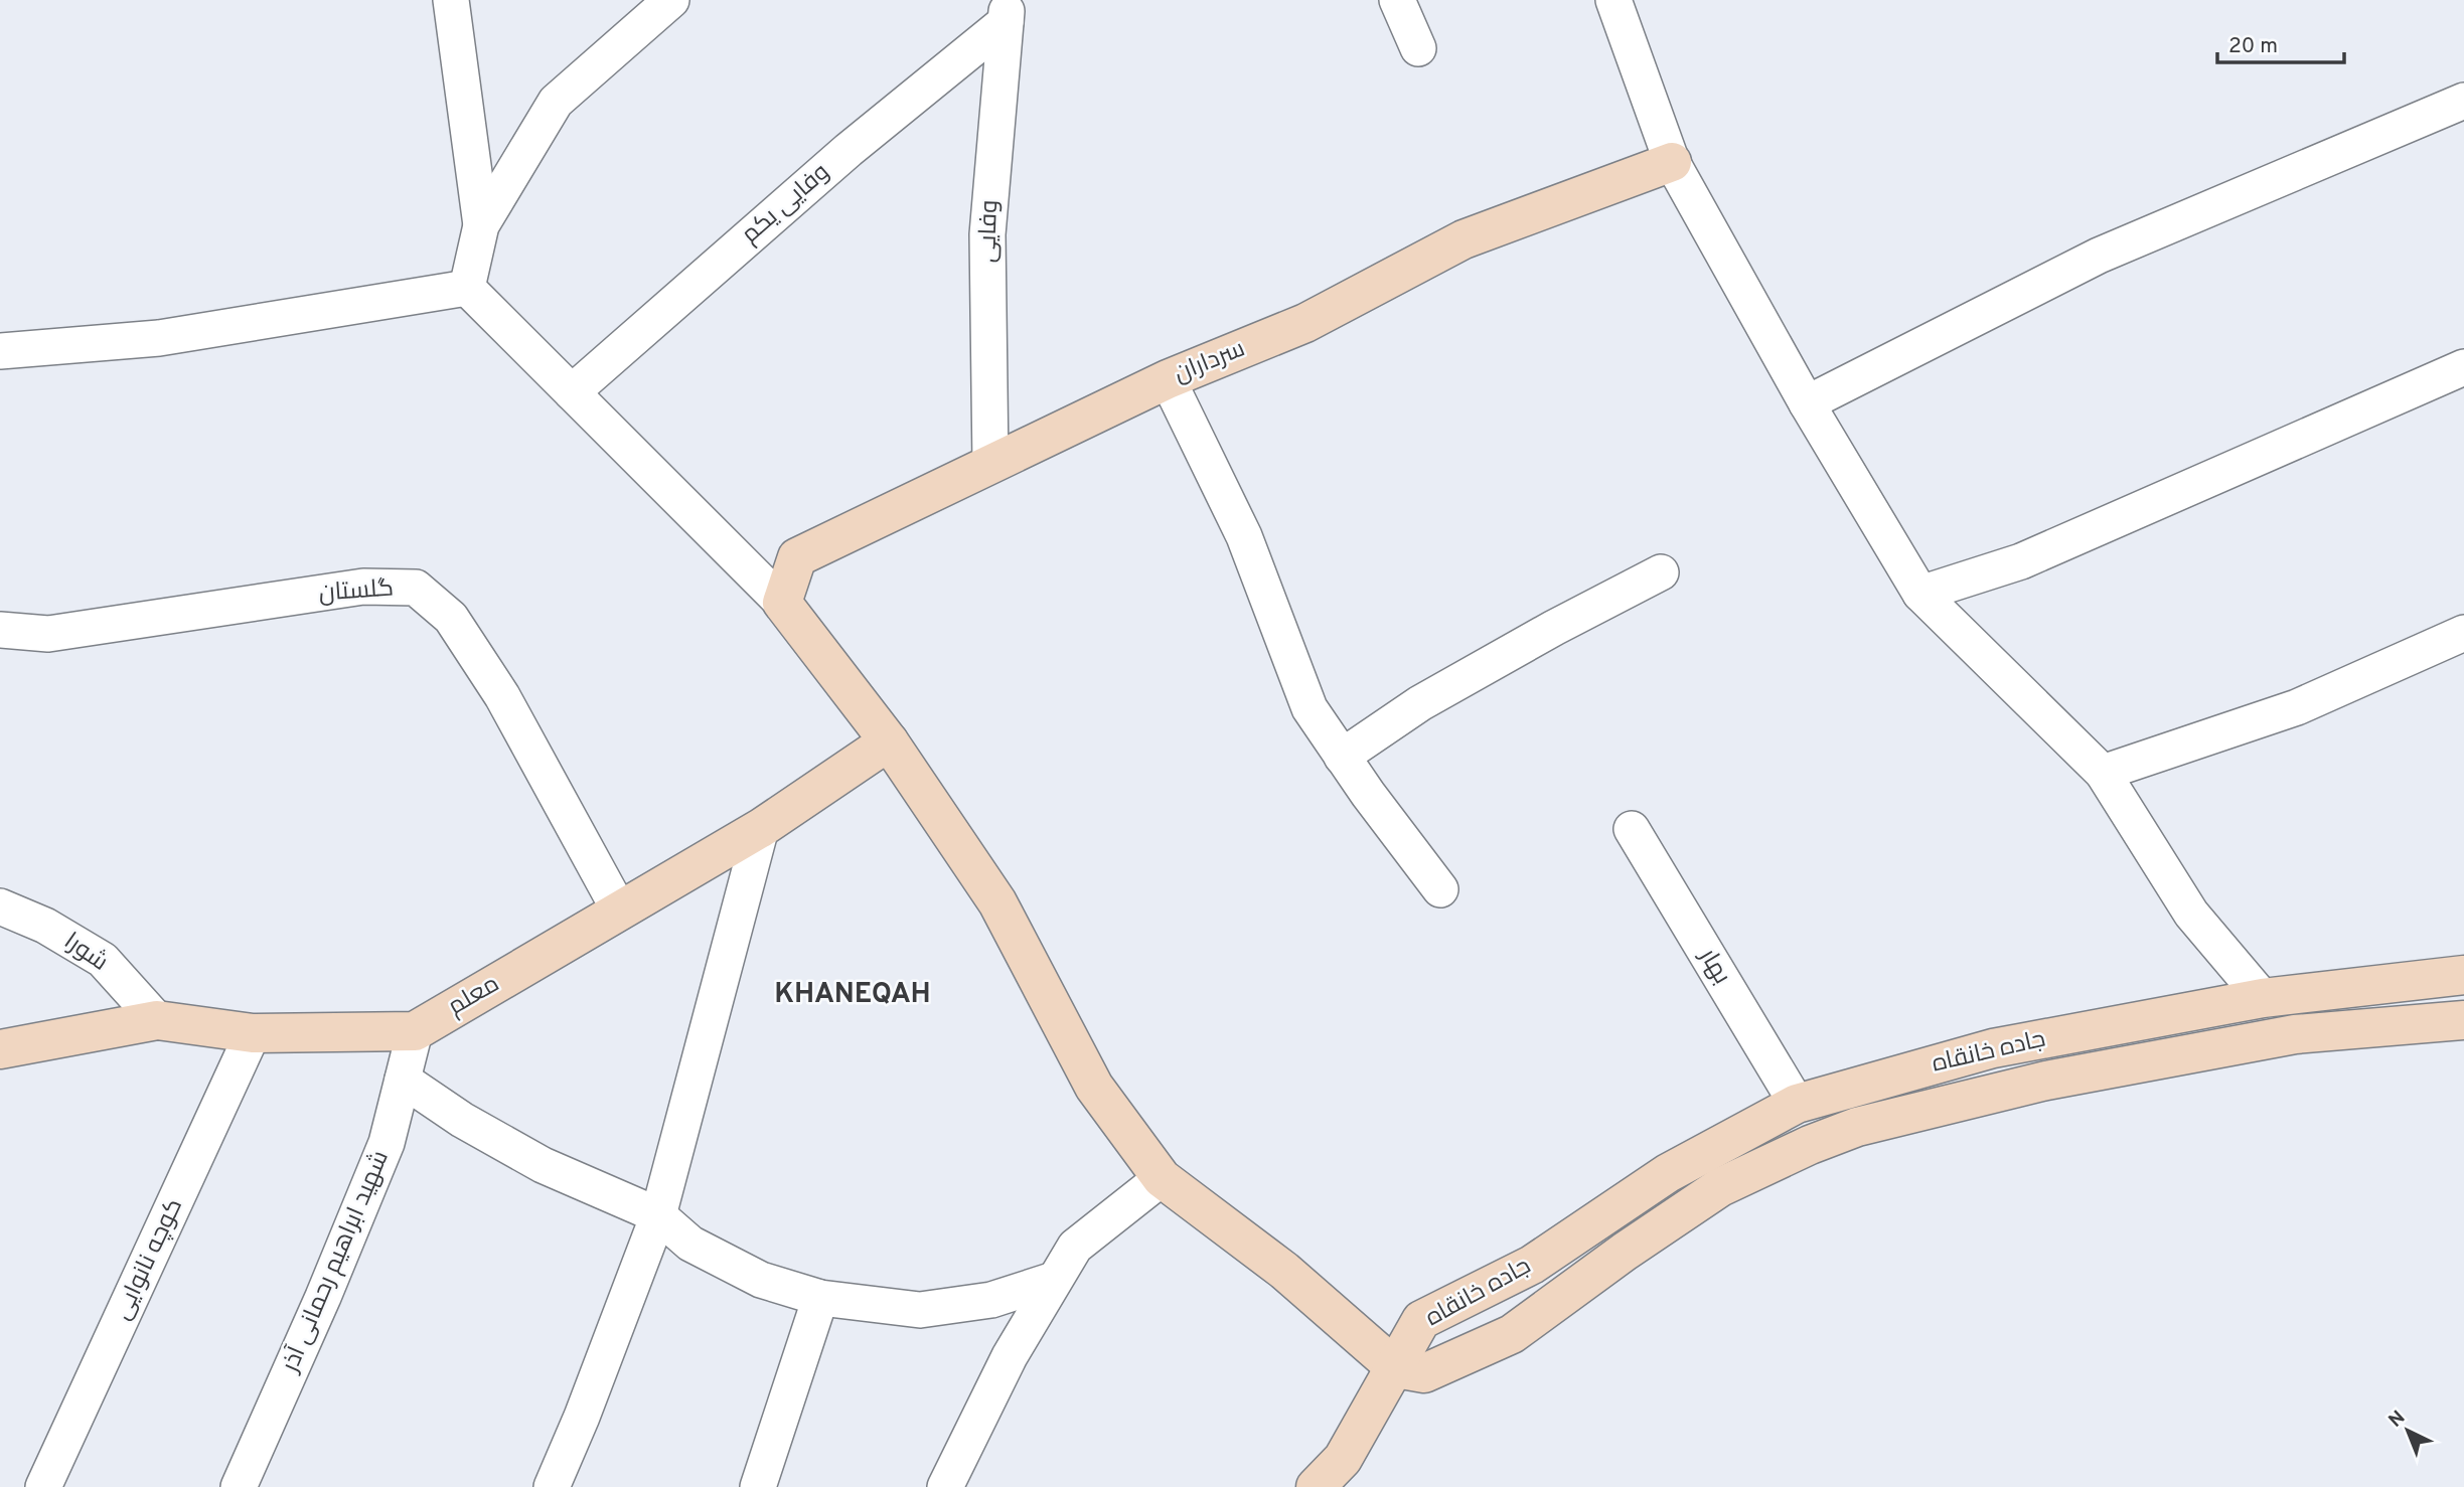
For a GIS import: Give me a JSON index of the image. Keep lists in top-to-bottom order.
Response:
{
  "streets": {
    "street": [
      "وفایی یکم",
      "وفایی",
      "سرداران",
      "گلستان",
      "شورا",
      "بهار",
      "معلم",
      "جاده خانقاه",
      "کوچه نانوایی",
      "شهید ابراهیم رحمانی آذر"
    ]
  },
  "crossings": [
    ["وفایی یکم", "وفایی"],
    ["وفایی", "سرداران"],
    ["گلستان", "معلم"],
    ["شورا", "معلم"],
    ["بهار", "جاده خانقاه"],
    ["معلم", "کوچه نانوایی"],
    ["معلم", "شهید ابراهیم رحمانی آذر"]
  ],
  "districts": ["KHANEQAH"],
  "scale_bar": "20 m",
  "north": "top left"
}
